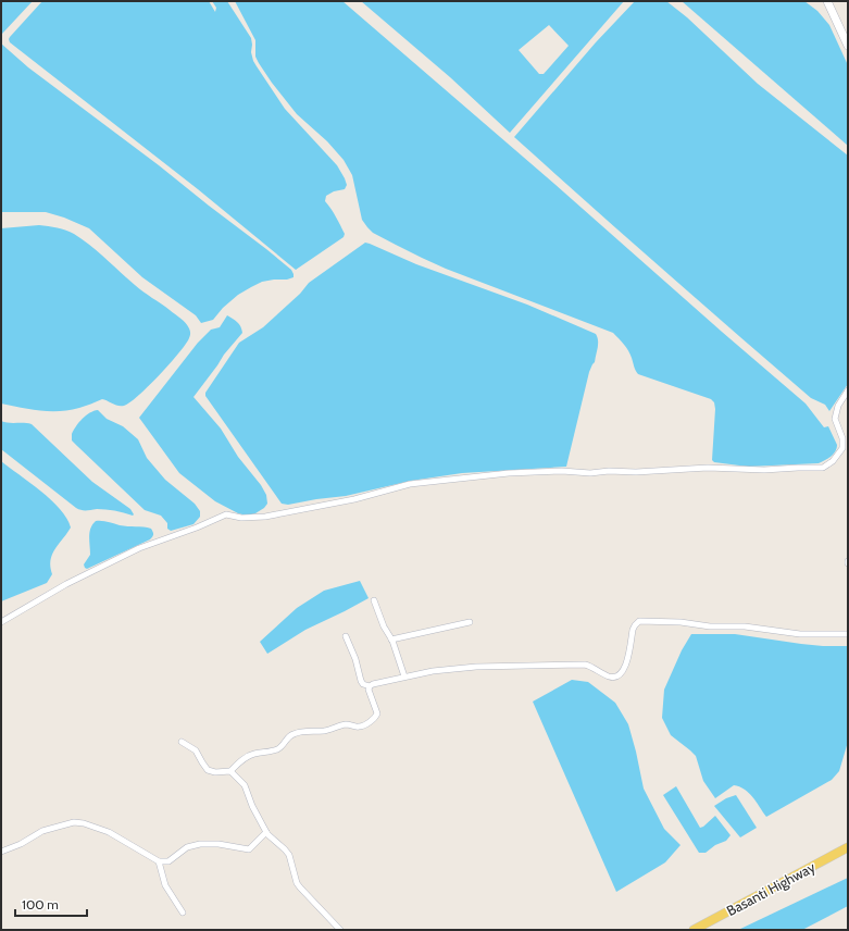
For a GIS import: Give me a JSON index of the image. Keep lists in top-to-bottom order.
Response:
{
  "streets": {
    "main road": ["Basanti Highway"]
  },
  "scale_bar": "100 m"
}
